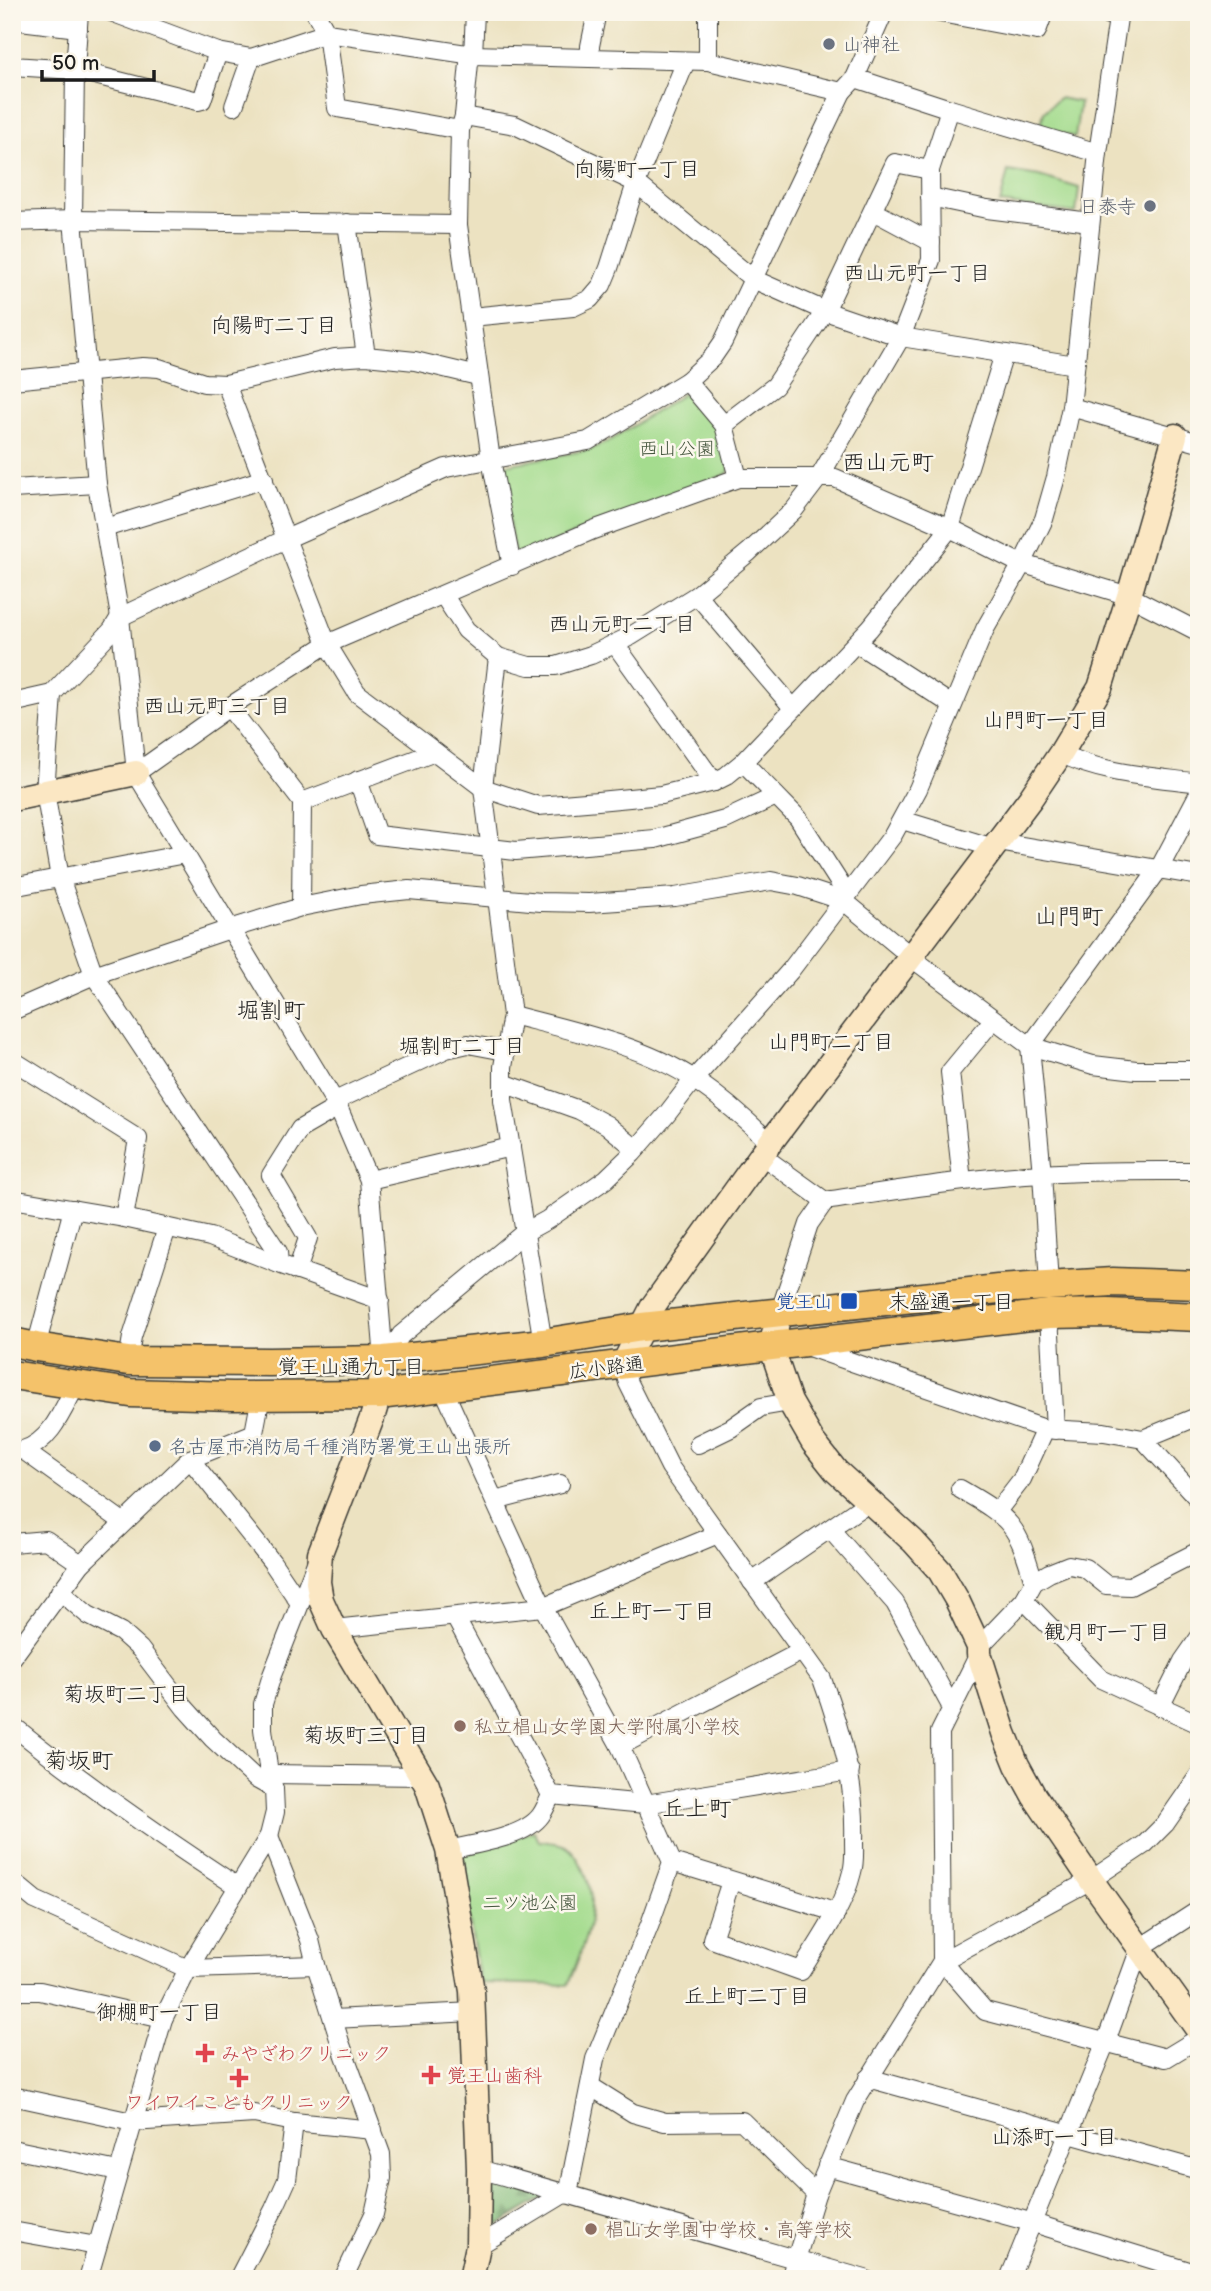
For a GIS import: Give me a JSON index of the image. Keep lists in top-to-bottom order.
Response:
{
  "streets": {
    "main road": ["広小路通"]
  },
  "districts": [
    "向陽町一丁目",
    "西山元町一丁目",
    "向陽町二丁目",
    "西山元町",
    "西山元町二丁目",
    "西山元町三丁目",
    "山門町一丁目",
    "山門町",
    "堀割町",
    "山門町二丁目",
    "堀割町二丁目",
    "末盛通一丁目",
    "覚王山通九丁目",
    "丘上町一丁目",
    "観月町一丁目",
    "菊坂町二丁目",
    "菊坂町三丁目",
    "菊坂町",
    "丘上町",
    "丘上町二丁目",
    "御棚町一丁目",
    "山添町一丁目"
  ],
  "parks": ["西山公園", "二ツ池公園"],
  "places": {
    "other": [
      "山神社",
      "日泰寺",
      "名古屋市消防局千種消防署覚王山出張所",
      "私立椙山女学園大学附属小学校",
      "椙山女学園中学校・高等学校"
    ],
    "transit": ["覚王山"],
    "health": ["みやざわクリニック", "覚王山歯科", "ワイワイこどもクリニック"]
  },
  "scale_bar": "50 m"
}
